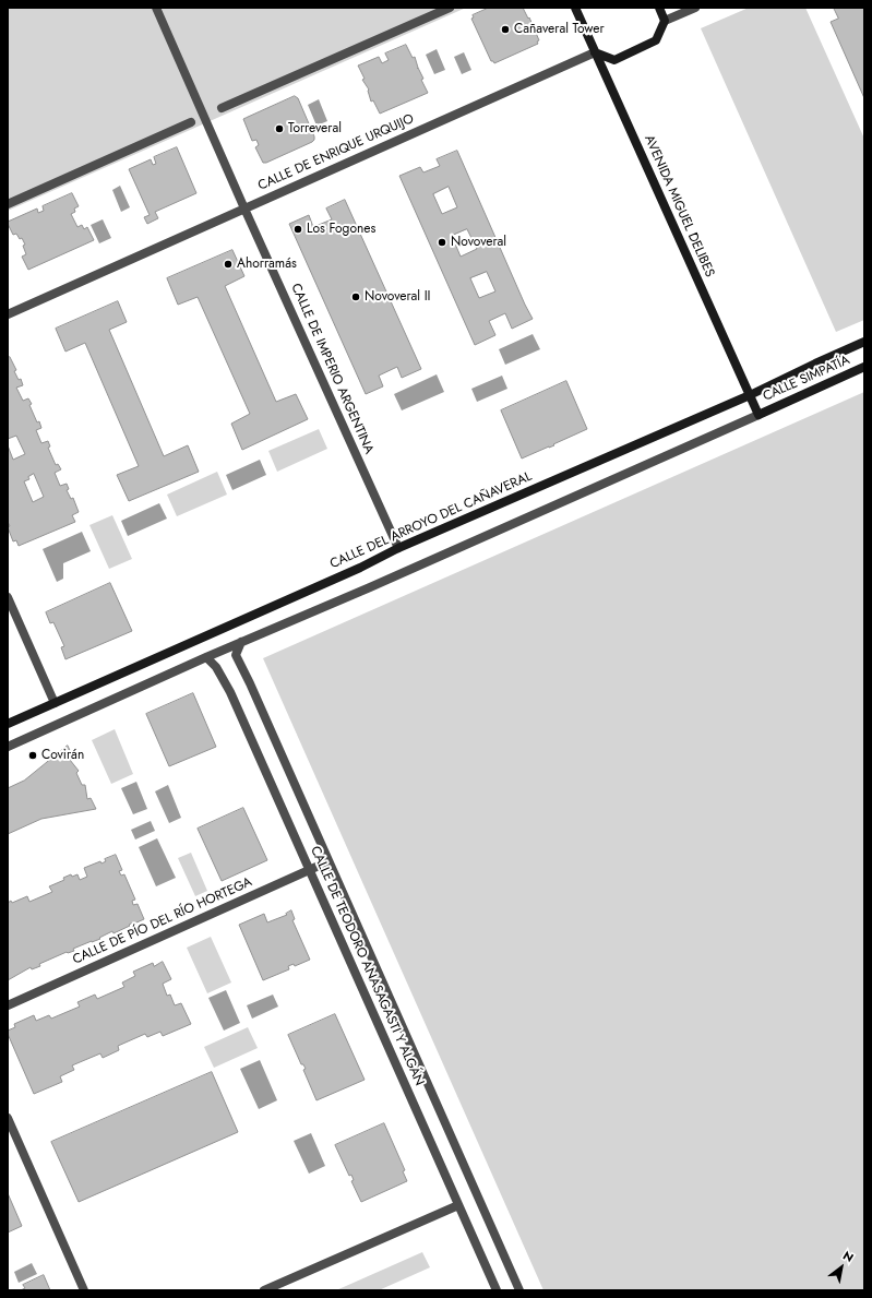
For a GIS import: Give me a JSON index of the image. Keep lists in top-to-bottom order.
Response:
{
  "streets": {
    "main road": ["AVENIDA MIGUEL DELIBES", "CALLE SIMPATÍA", "CALLE DEL ARROYO DEL CAÑAVERAL"],
    "street": [
      "CALLE DE ENRIQUE URQUIJO",
      "CALLE DE IMPERIO ARGENTINA",
      "CALLE DE PÍO DEL RÍO HORTEGA",
      "CALLE DE TEODORO ANASAGASTI Y ALGÁN"
    ]
  },
  "crossings": [
    ["CALLE DE ENRIQUE URQUIJO", "AVENIDA MIGUEL DELIBES"],
    ["CALLE DE ENRIQUE URQUIJO", "CALLE DE IMPERIO ARGENTINA"],
    ["AVENIDA MIGUEL DELIBES", "CALLE SIMPATÍA"],
    ["AVENIDA MIGUEL DELIBES", "CALLE DEL ARROYO DEL CAÑAVERAL"],
    ["CALLE DE IMPERIO ARGENTINA", "CALLE DEL ARROYO DEL CAÑAVERAL"],
    ["CALLE DE PÍO DEL RÍO HORTEGA", "CALLE DE TEODORO ANASAGASTI Y ALGÁN"]
  ],
  "places": [
    "Cañaveral Tower",
    "Torreveral",
    "Los Fogones",
    "Novoveral",
    "Ahorramás",
    "Novoveral II",
    "Covirán"
  ],
  "north": "top right"
}
